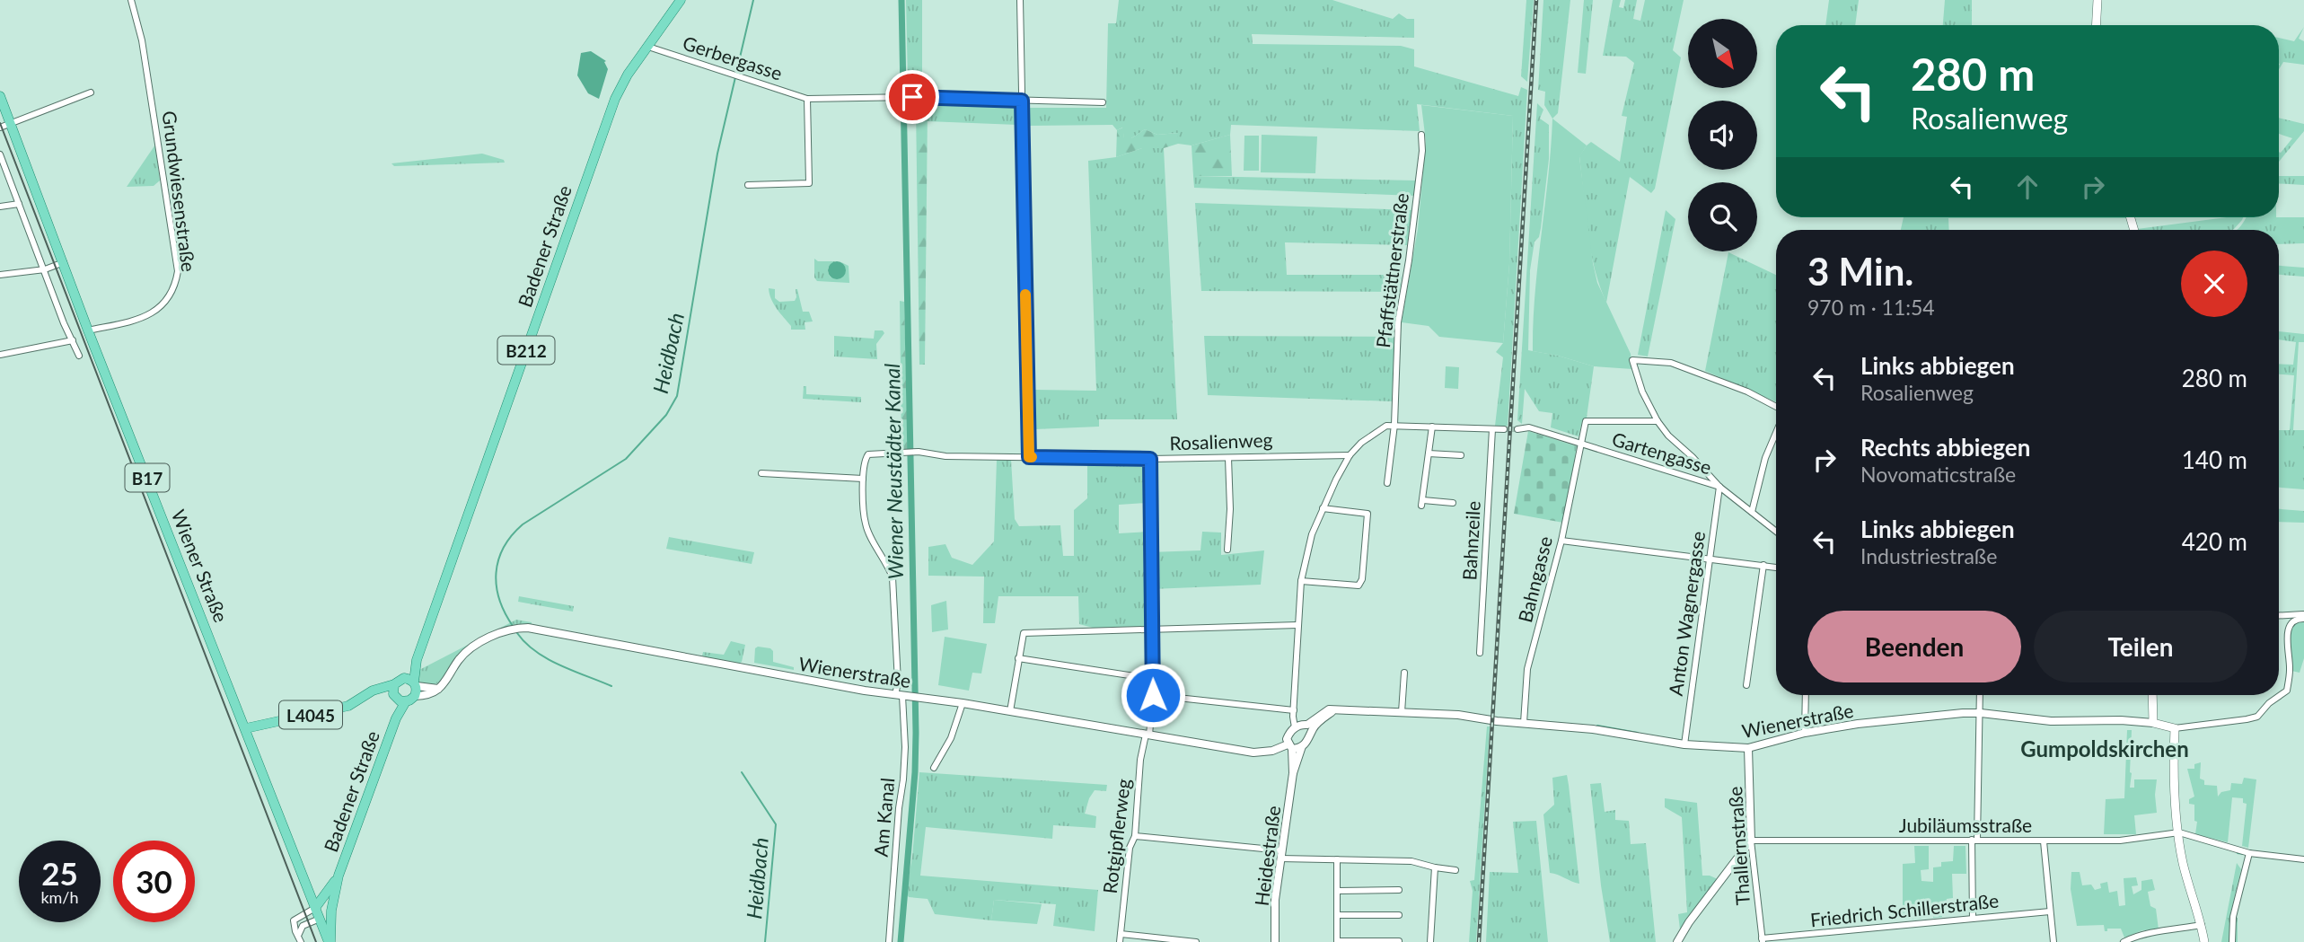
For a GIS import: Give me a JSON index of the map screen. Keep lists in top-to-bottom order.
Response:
{
  "streets": {
    "main road": [
      "Badener Straße",
      "B212",
      "B17",
      "Wiener Straße",
      "L4045"
    ],
    "street": [
      "Gerbergasse",
      "Grundwiesenstraße",
      "Pfaffstättnerstraße",
      "Rosalienweg",
      "Gartengasse",
      "Bahnzeile",
      "Bahngasse",
      "Anton Wagnergasse",
      "Wienerstraße",
      "Am Kanal",
      "Jubiläumsstraße",
      "Rotgipflerweg",
      "Thallernstraße",
      "Heidestraße",
      "Friedrich Schillerstraße"
    ]
  },
  "crossings": [
    ["Gerbergasse", "Badener Straße"],
    ["Grundwiesenstraße", "Wiener Straße"],
    ["Badener Straße", "B212"],
    ["Badener Straße", "Wienerstraße"],
    ["Badener Straße", "L4045"],
    ["B212", "L4045"],
    ["Rosalienweg", "Am Kanal"],
    ["Rosalienweg", "Rotgipflerweg"],
    ["Gartengasse", "Bahngasse"],
    ["Gartengasse", "Anton Wagnergasse"],
    ["Wiener Straße", "L4045"],
    ["Bahngasse", "Wienerstraße"],
    ["Anton Wagnergasse", "Wienerstraße"],
    ["Wienerstraße", "Am Kanal"],
    ["Wienerstraße", "Rotgipflerweg"],
    ["Wienerstraße", "Thallernstraße"],
    ["Wienerstraße", "Heidestraße"],
    ["Jubiläumsstraße", "Thallernstraße"],
    ["Thallernstraße", "Friedrich Schillerstraße"]
  ],
  "districts": ["Gumpoldskirchen"],
  "water": ["Heidbach", "Wiener Neustädter Kanal"],
  "north": "bottom right",
  "page": {
    "turn": ["280 m", "Rosalienweg"],
    "heading": ["3 Min.", "970 m · 11:54"],
    "list": [
      {
        "name": "Links abbiegen",
        "note": "Rosalienweg",
        "value": "280 m"
      },
      {
        "name": "Rechts abbiegen",
        "note": "Novomaticstraße",
        "value": "140 m"
      },
      {
        "name": "Links abbiegen",
        "note": "Industriestraße",
        "value": "420 m"
      }
    ],
    "buttons": ["Beenden", "Teilen"],
    "speed": "25 km/h",
    "limit": "30"
  }
}
